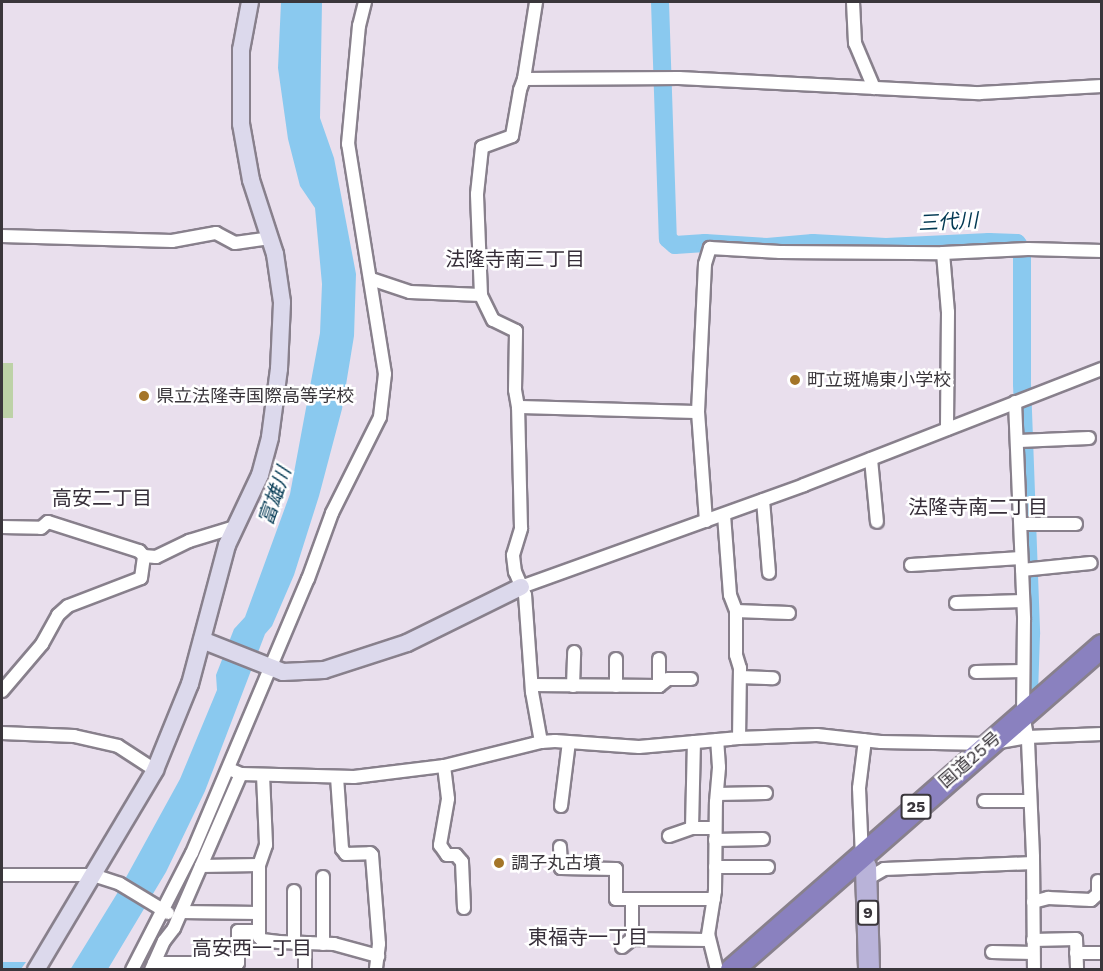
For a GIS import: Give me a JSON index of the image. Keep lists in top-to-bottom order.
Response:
{
  "streets": {
    "highway": ["国道25号", "25"],
    "main road": ["9"]
  },
  "crossings": [
    ["国道25号", "9"]
  ],
  "districts": [
    "法隆寺南三丁目",
    "高安二丁目",
    "法隆寺南二丁目",
    "東福寺一丁目",
    "高安西一丁目"
  ],
  "water": ["三代川", "富雄川"],
  "places": ["町立斑鳩東小学校", "県立法隆寺国際高等学校", "調子丸古墳"]
}
